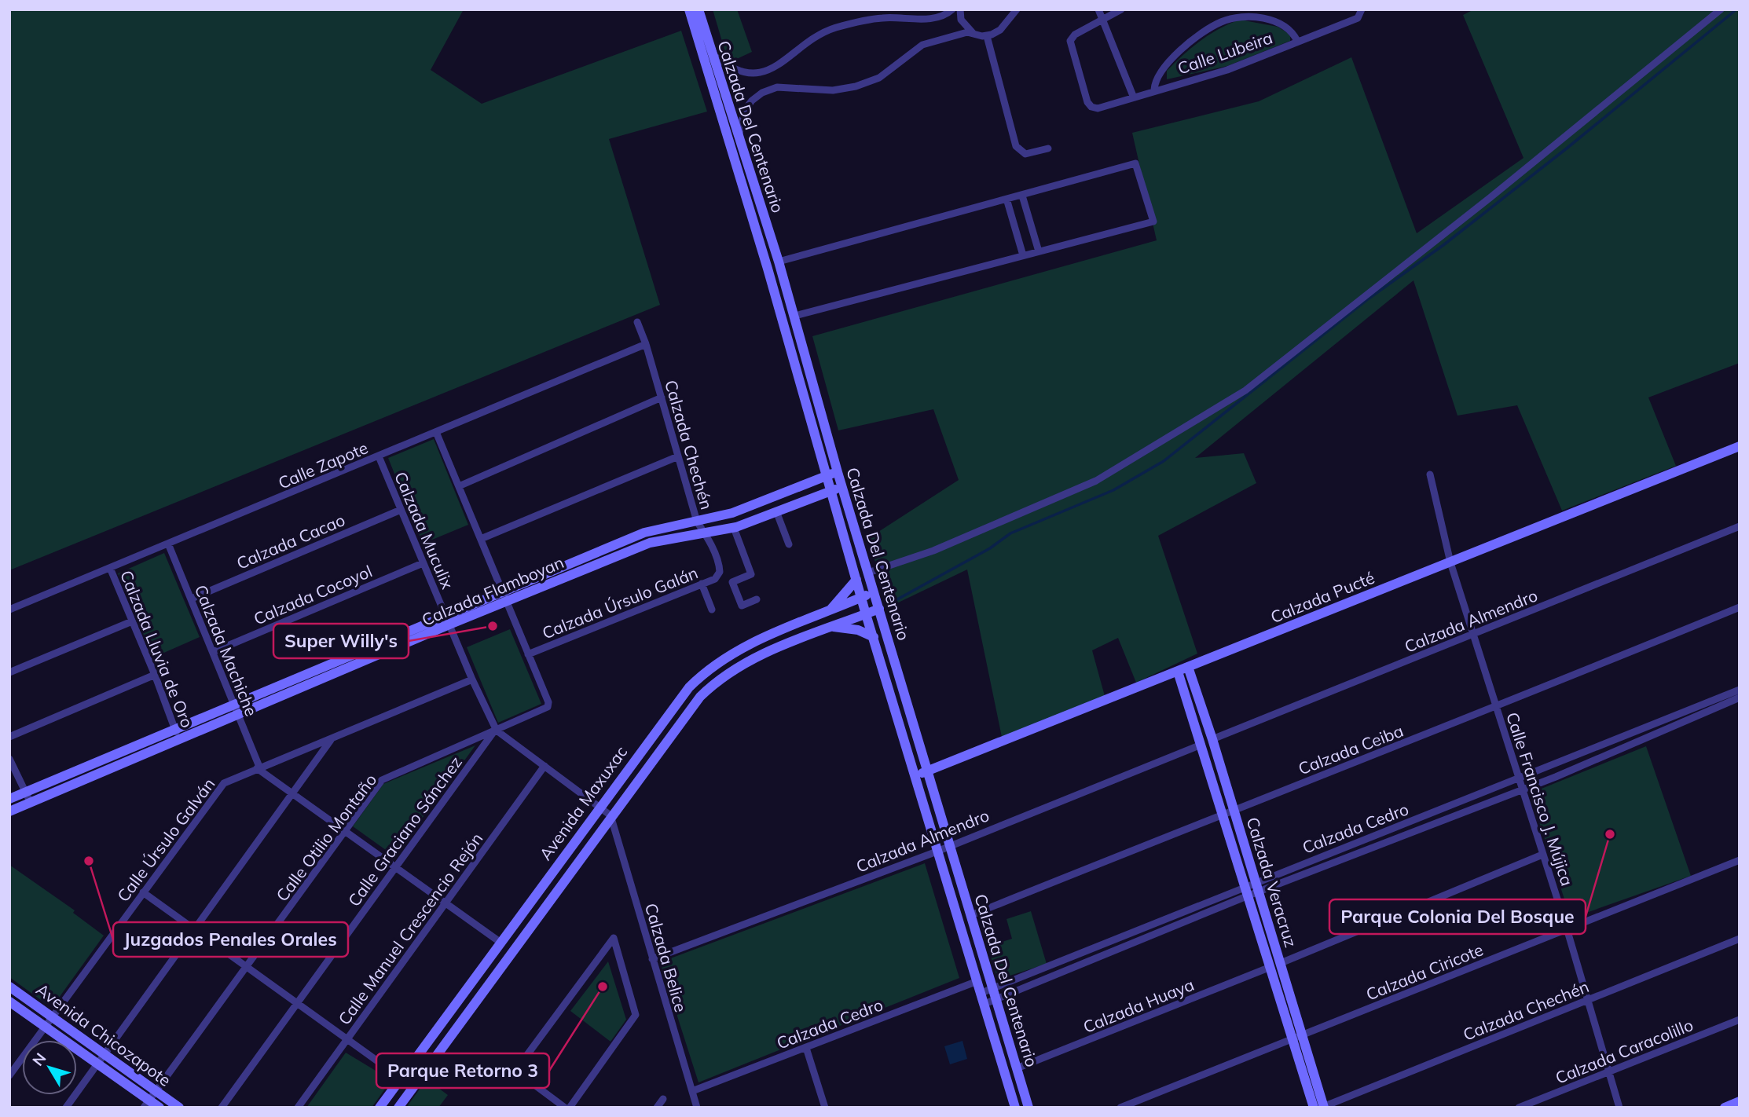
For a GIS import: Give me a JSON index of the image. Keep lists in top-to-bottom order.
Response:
{
  "streets": {
    "main road": [
      "Calzada Del Centenario",
      "Calzada Flamboyan",
      "Calzada Pucté",
      "Avenida Maxuxac",
      "Calzada Veracruz",
      "Avenida Chicozapote"
    ],
    "street": [
      "Calle Lubeira",
      "Calzada Chechén",
      "Calle Zapote",
      "Calzada Muculix",
      "Calzada Cacao",
      "Calzada Cocoyol",
      "Calzada Úrsulo Galán",
      "Calzada Almendro",
      "Calzada Lluvia de Oro",
      "Calzada Machiche",
      "Calzada Ceiba",
      "Calle Francisco J. Mújica",
      "Calzada Cedro",
      "Calle Graciano Sánchez",
      "Calle Otilio Montaño",
      "Calle Úrsulo Galván",
      "Calle Manuel Crescencio Rejón",
      "Calzada Belice",
      "Calzada Ciricote",
      "Calzada Huaya",
      "Calzada Caracolillo"
    ]
  },
  "crossings": [
    ["Calzada Del Centenario", "Calzada Flamboyan"],
    ["Calzada Del Centenario", "Calzada Pucté"],
    ["Calzada Del Centenario", "Calzada Almendro"],
    ["Calzada Del Centenario", "Calzada Ceiba"],
    ["Calzada Del Centenario", "Avenida Maxuxac"],
    ["Calzada Del Centenario", "Calzada Cedro"],
    ["Calzada Del Centenario", "Calzada Huaya"],
    ["Calzada Chechén", "Calle Zapote"],
    ["Calzada Chechén", "Calzada Flamboyan"],
    ["Calzada Chechén", "Calzada Úrsulo Galán"],
    ["Calzada Chechén", "Calle Francisco J. Mújica"],
    ["Calzada Chechén", "Calzada Veracruz"],
    ["Calle Zapote", "Calzada Muculix"],
    ["Calle Zapote", "Calzada Lluvia de Oro"],
    ["Calle Zapote", "Calzada Machiche"],
    ["Calzada Muculix", "Calzada Cacao"],
    ["Calzada Muculix", "Calzada Flamboyan"],
    ["Calzada Muculix", "Calzada Cocoyol"],
    ["Calzada Muculix", "Calle Graciano Sánchez"],
    ["Calzada Muculix", "Calle Otilio Montaño"],
    ["Calzada Muculix", "Calle Úrsulo Galván"],
    ["Calzada Cacao", "Calzada Machiche"],
    ["Calzada Flamboyan", "Calzada Lluvia de Oro"],
    ["Calzada Flamboyan", "Calzada Machiche"],
    ["Calzada Cocoyol", "Calzada Machiche"],
    ["Calzada Pucté", "Calle Francisco J. Mújica"],
    ["Calzada Pucté", "Calzada Veracruz"],
    ["Calzada Úrsulo Galán", "Calle Otilio Montaño"],
    ["Calzada Almendro", "Calle Francisco J. Mújica"],
    ["Calzada Almendro", "Calzada Veracruz"],
    ["Calzada Almendro", "Calzada Belice"],
    ["Calzada Machiche", "Calle Úrsulo Galván"],
    ["Calzada Ceiba", "Calle Francisco J. Mújica"],
    ["Calzada Ceiba", "Calzada Veracruz"],
    ["Calle Francisco J. Mújica", "Calzada Cedro"],
    ["Calle Francisco J. Mújica", "Calzada Ciricote"],
    ["Calle Francisco J. Mújica", "Calzada Caracolillo"],
    ["Avenida Maxuxac", "Calzada Belice"],
    ["Calzada Cedro", "Calzada Veracruz"],
    ["Calzada Cedro", "Calzada Belice"],
    ["Calle Graciano Sánchez", "Calle Otilio Montaño"],
    ["Calle Otilio Montaño", "Avenida Chicozapote"],
    ["Calle Úrsulo Galván", "Avenida Chicozapote"],
    ["Calzada Veracruz", "Calzada Ciricote"],
    ["Calzada Veracruz", "Calzada Huaya"]
  ],
  "places": [
    "Super Willy's",
    "Parque Colonia Del Bosque",
    "Juzgados Penales Orales",
    "Parque Retorno 3"
  ],
  "north": "top left"
}
